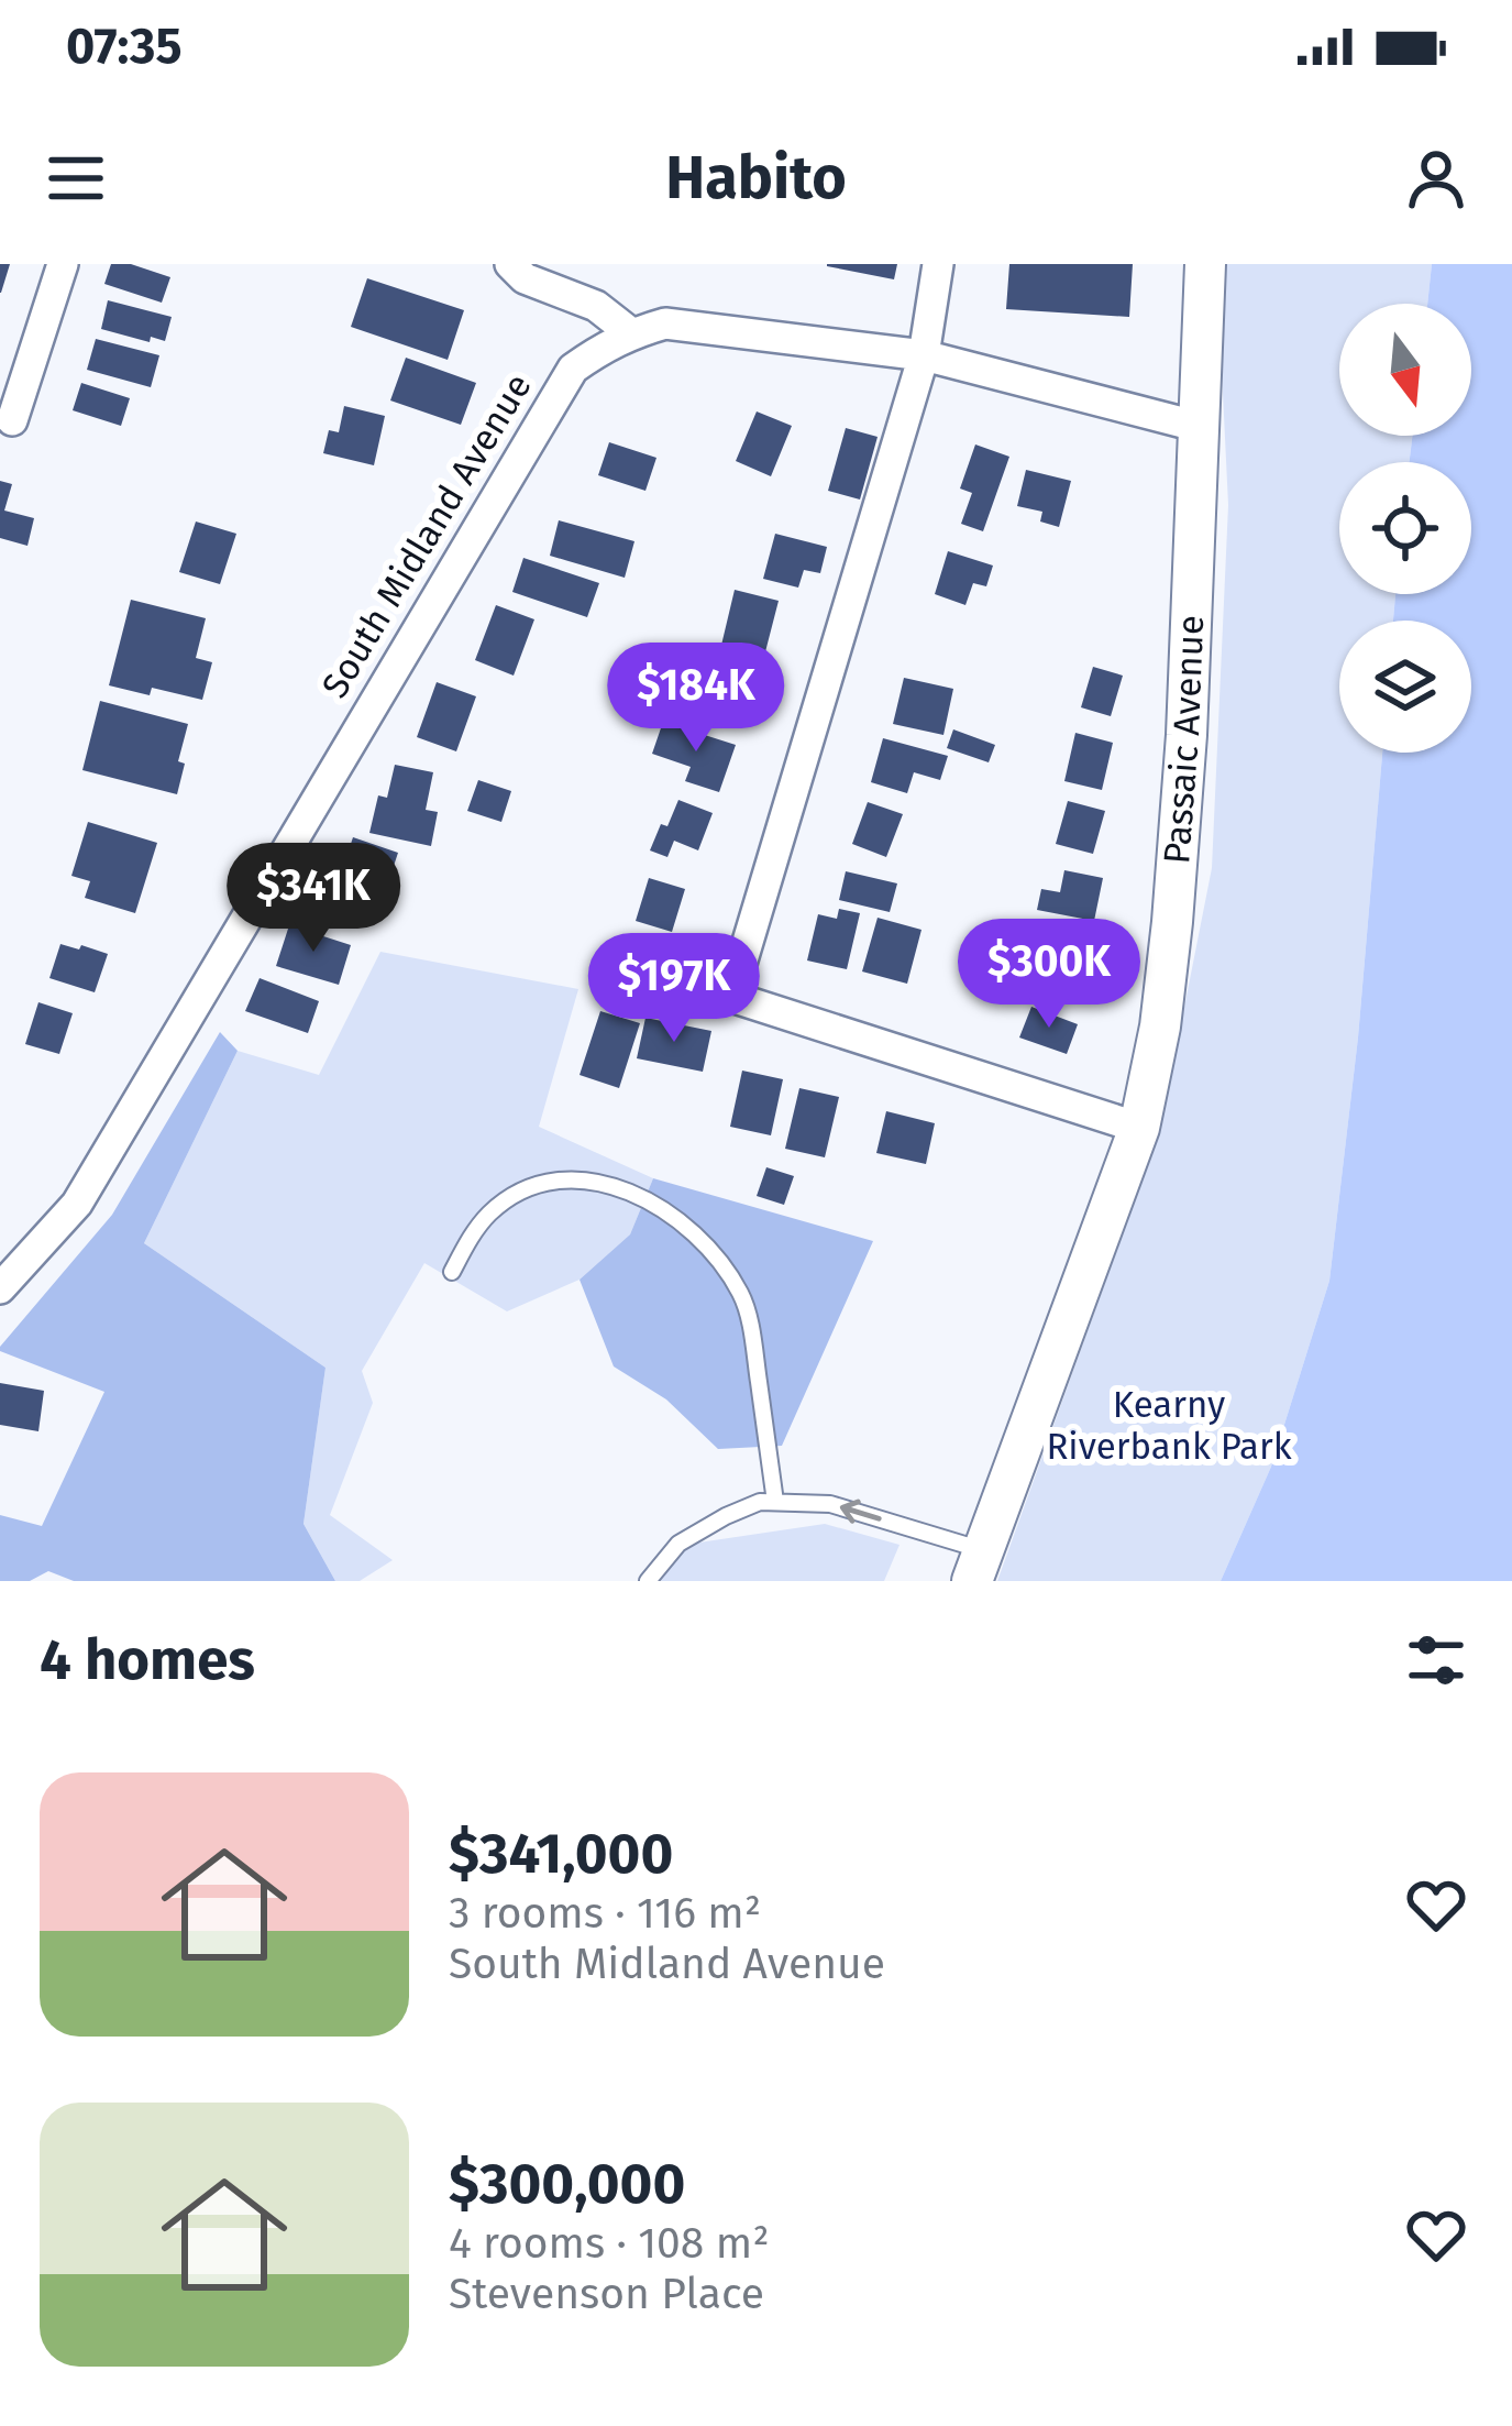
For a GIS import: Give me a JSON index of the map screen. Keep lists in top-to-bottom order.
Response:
{
  "streets": {
    "main road": ["Passaic Avenue"],
    "street": ["South Midland Avenue"]
  },
  "crossings": [
    ["South Midland Avenue", "Passaic Avenue"]
  ],
  "parks": ["Kearny Riverbank Park"],
  "north": "bottom",
  "page": {
    "status": "07:35",
    "header": "Habito",
    "price": [
      "$184K",
      "$341K",
      "$300K",
      "$197K"
    ],
    "heading": "4 homes",
    "list": [
      {
        "name": "$341,000",
        "note": "3 rooms · 116 m² · South Midland Avenue"
      },
      {
        "name": "$300,000",
        "note": "4 rooms · 108 m² · Stevenson Place"
      }
    ]
  }
}
